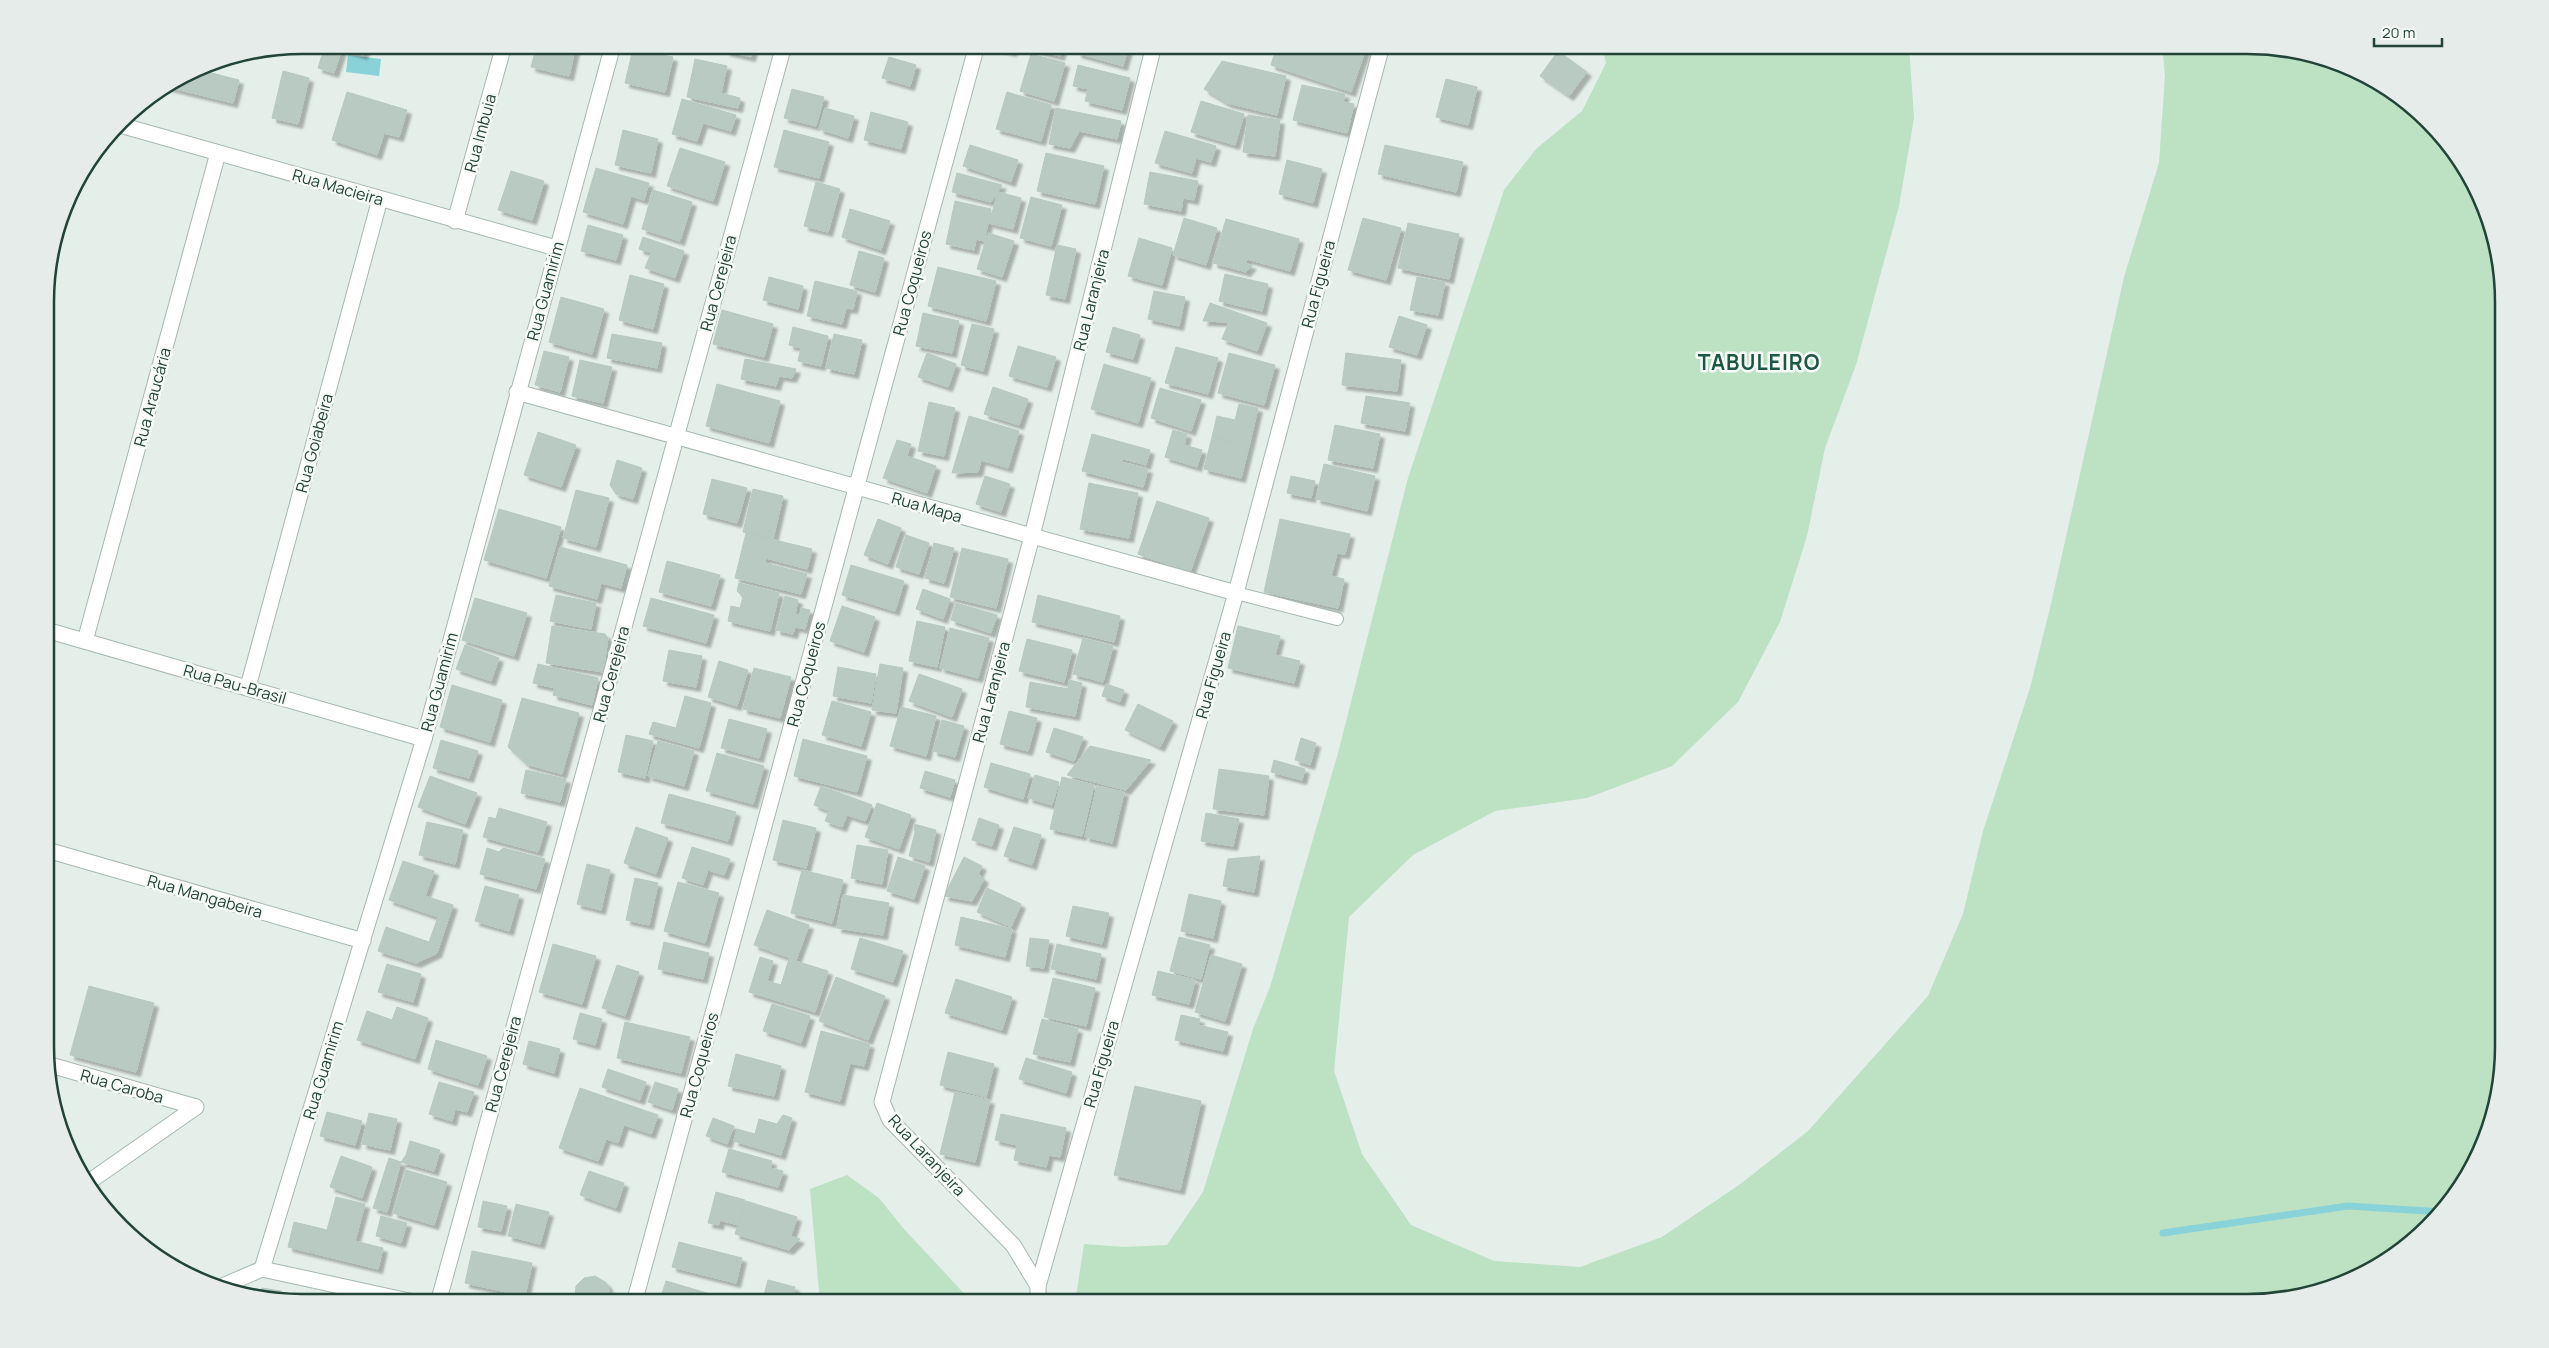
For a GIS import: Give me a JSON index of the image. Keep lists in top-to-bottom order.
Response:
{
  "streets": {
    "street": [
      "Rua Imbuia",
      "Rua Macieira",
      "Rua Cerejeira",
      "Rua Coqueiros",
      "Rua Figueira",
      "Rua Guamirim",
      "Rua Laranjeira",
      "Rua Araucária",
      "Rua Goiabeira",
      "Rua Mapa",
      "Rua Pau-Brasil",
      "Rua Mangabeira",
      "Rua Caroba"
    ]
  },
  "crossings": [
    ["Rua Imbuia", "Rua Macieira"],
    ["Rua Macieira", "Rua Guamirim"],
    ["Rua Macieira", "Rua Araucária"],
    ["Rua Macieira", "Rua Goiabeira"],
    ["Rua Cerejeira", "Rua Mapa"],
    ["Rua Coqueiros", "Rua Mapa"],
    ["Rua Figueira", "Rua Laranjeira"],
    ["Rua Figueira", "Rua Mapa"],
    ["Rua Guamirim", "Rua Mapa"],
    ["Rua Guamirim", "Rua Pau-Brasil"],
    ["Rua Guamirim", "Rua Mangabeira"],
    ["Rua Laranjeira", "Rua Mapa"],
    ["Rua Araucária", "Rua Pau-Brasil"],
    ["Rua Goiabeira", "Rua Pau-Brasil"]
  ],
  "districts": ["TABULEIRO"],
  "scale_bar": "20 m"
}
